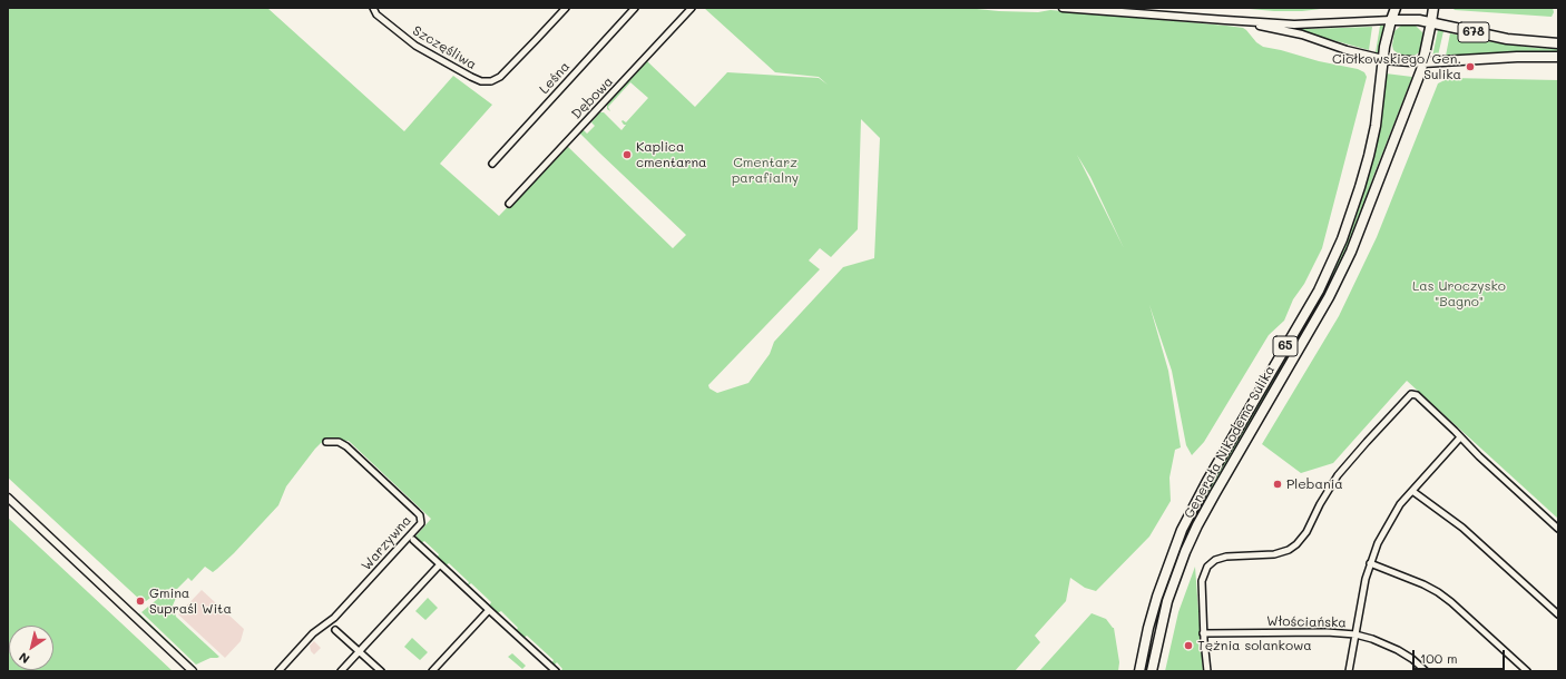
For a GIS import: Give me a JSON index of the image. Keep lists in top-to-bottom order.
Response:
{
  "streets": {
    "main road": ["678", "65", "Generała Nikodema Sulika"],
    "street": [
      "Szczęśliwa",
      "Leśna",
      "Dębowa",
      "Warzywna",
      "Włościańska"
    ]
  },
  "crossings": [
    ["678", "65"],
    ["678", "Generała Nikodema Sulika"],
    ["65", "Generała Nikodema Sulika"]
  ],
  "parks": ["Cmentarz parafialny", "Las Uroczysko \"Bagno\""],
  "places": [
    "Ciołkowskiego/Gen. Sulika",
    "Kaplica cmentarna",
    "Plebania",
    "Gmina Supraśl Wita",
    "Tężnia solankowa"
  ],
  "scale_bar": "100 m",
  "north": "bottom left"
}
